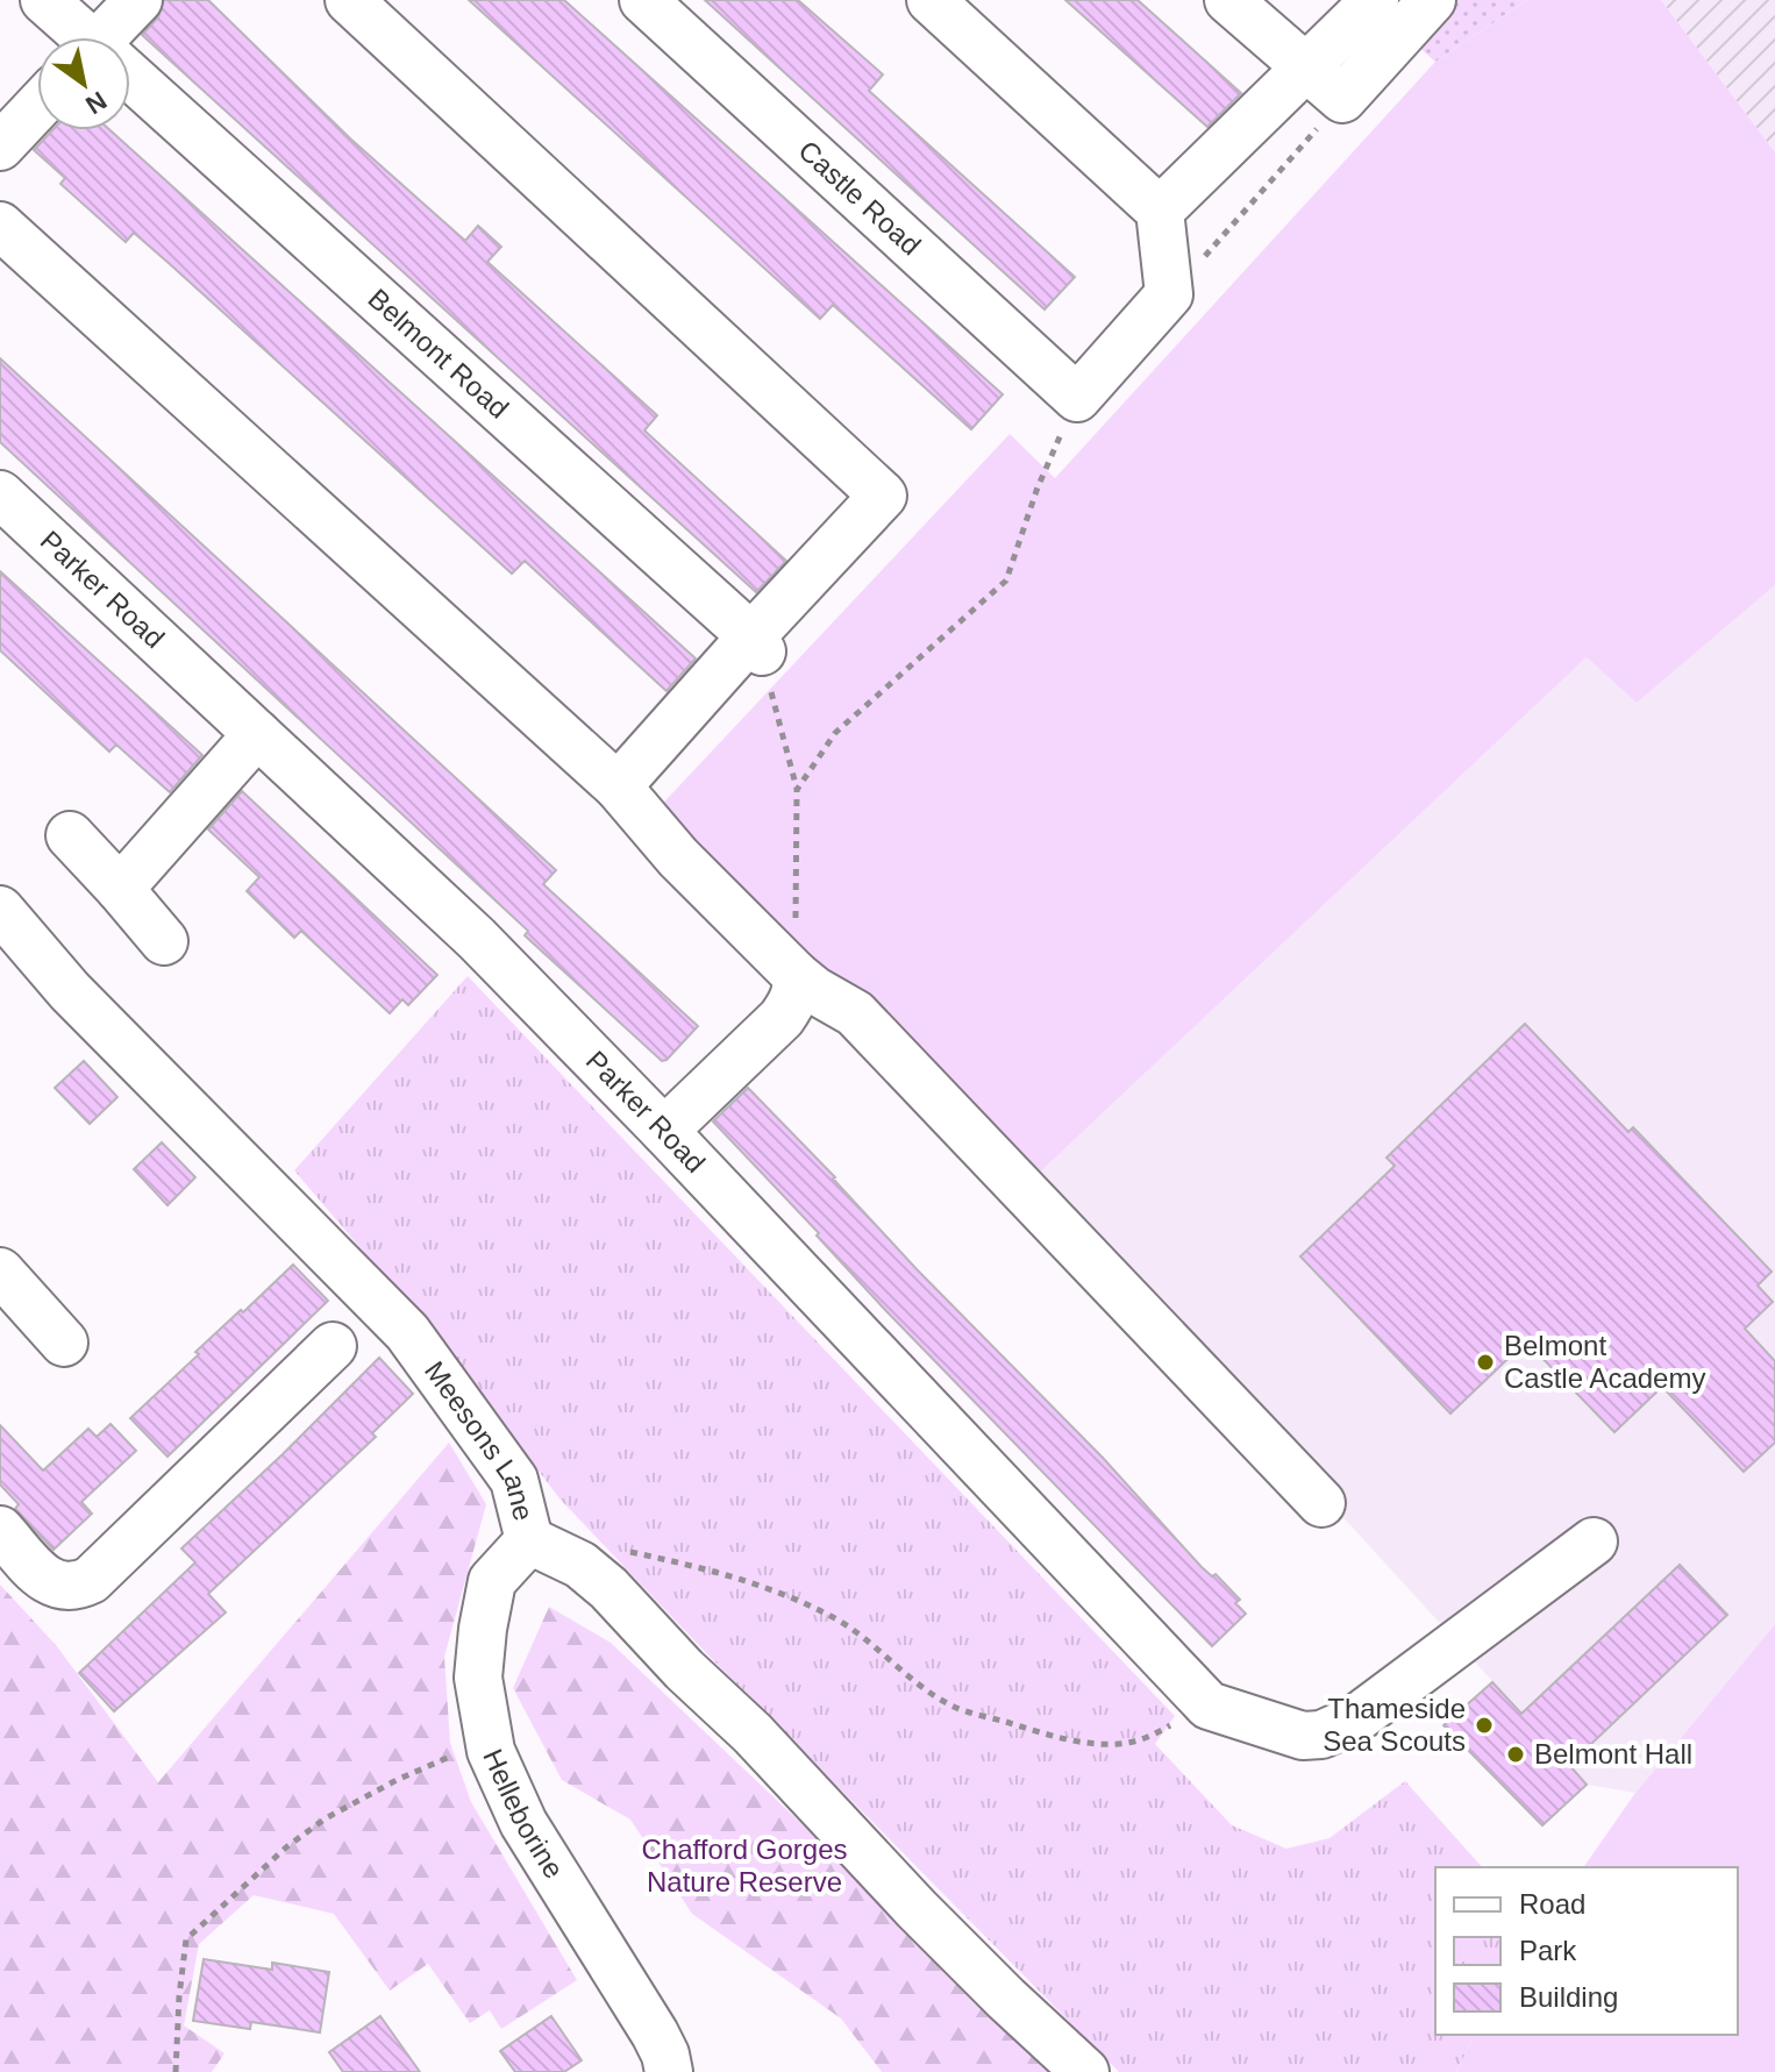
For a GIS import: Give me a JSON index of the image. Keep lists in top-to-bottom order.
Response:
{
  "streets": {
    "street": [
      "Castle Road",
      "Belmont Road",
      "Parker Road",
      "Meesons Lane",
      "Helleborine"
    ]
  },
  "crossings": [
    ["Meesons Lane", "Helleborine"]
  ],
  "parks": ["Chafford Gorges Nature Reserve"],
  "places": ["Belmont Castle Academy", "Thameside Sea Scouts", "Belmont Hall"],
  "legend": ["Road", "Park", "Building"],
  "north": "bottom right"
}
